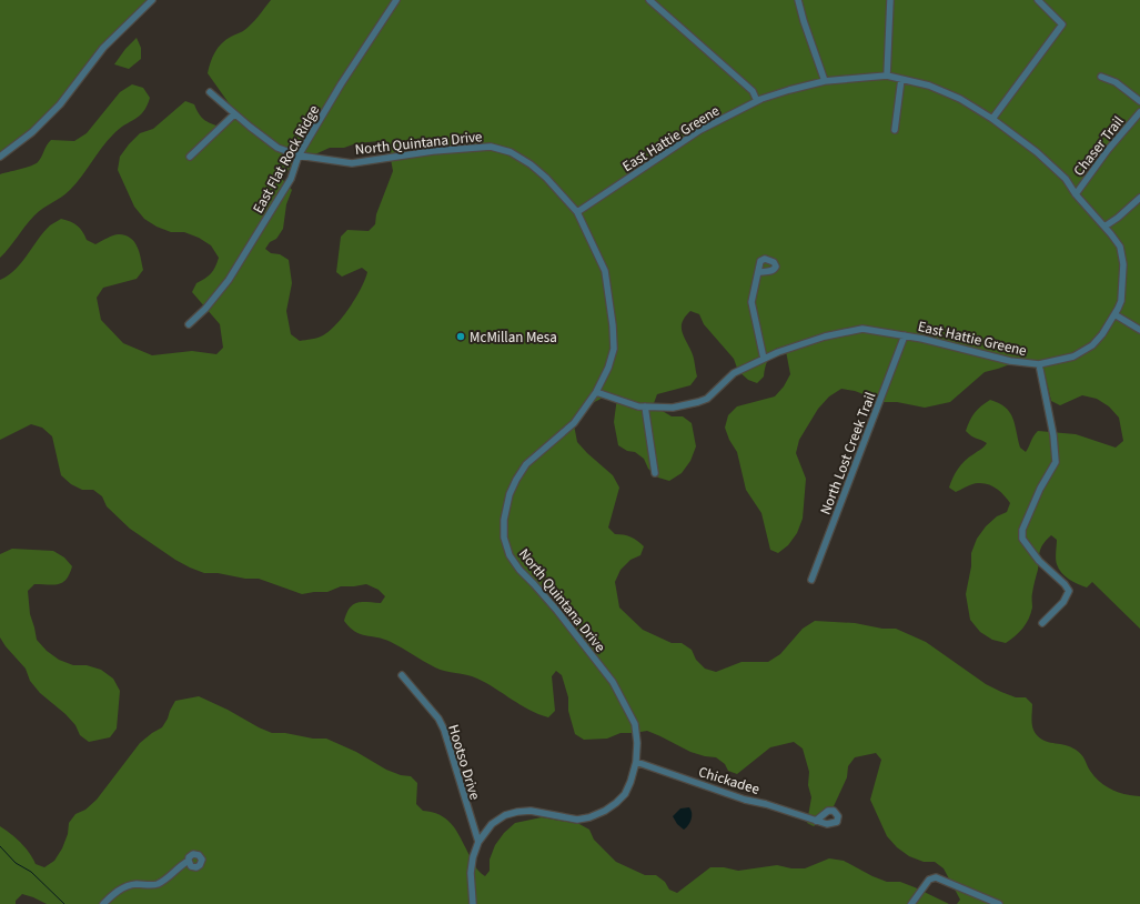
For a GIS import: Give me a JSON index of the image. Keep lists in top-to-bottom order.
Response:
{
  "streets": {
    "street": [
      "East Hattie Greene",
      "North Quintana Drive",
      "Chaser Trail",
      "East Flat Rock Ridge",
      "North Lost Creek Trail",
      "Hootso Drive",
      "Chickadee"
    ]
  },
  "crossings": [
    ["East Hattie Greene", "North Quintana Drive"],
    ["East Hattie Greene", "Chaser Trail"],
    ["East Hattie Greene", "North Lost Creek Trail"],
    ["North Quintana Drive", "East Flat Rock Ridge"],
    ["North Quintana Drive", "Hootso Drive"],
    ["North Quintana Drive", "Chickadee"]
  ],
  "places": ["McMillan Mesa"]
}
